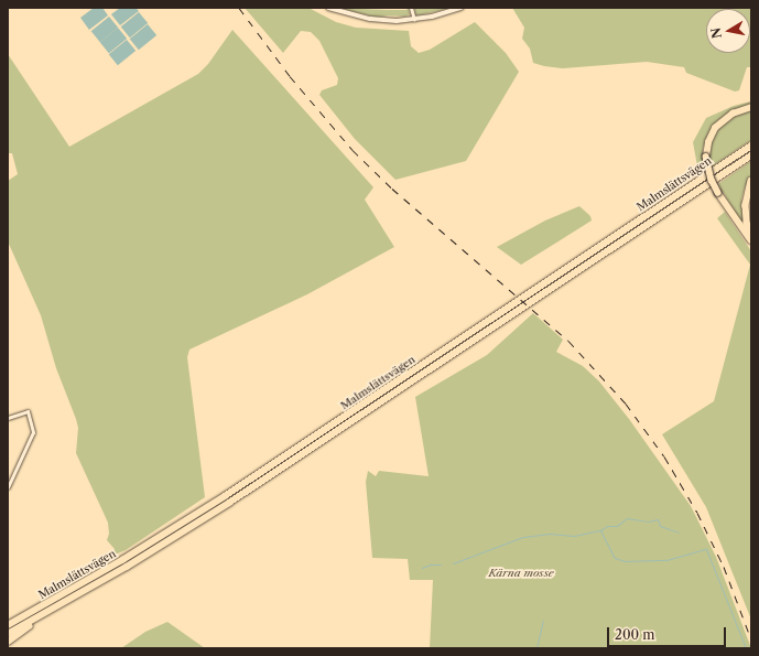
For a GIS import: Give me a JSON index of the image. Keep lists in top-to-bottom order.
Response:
{
  "streets": {
    "highway": ["Malmslättsvägen"]
  },
  "parks": ["Kärna mosse"],
  "scale_bar": "200 m",
  "north": "left"
}
